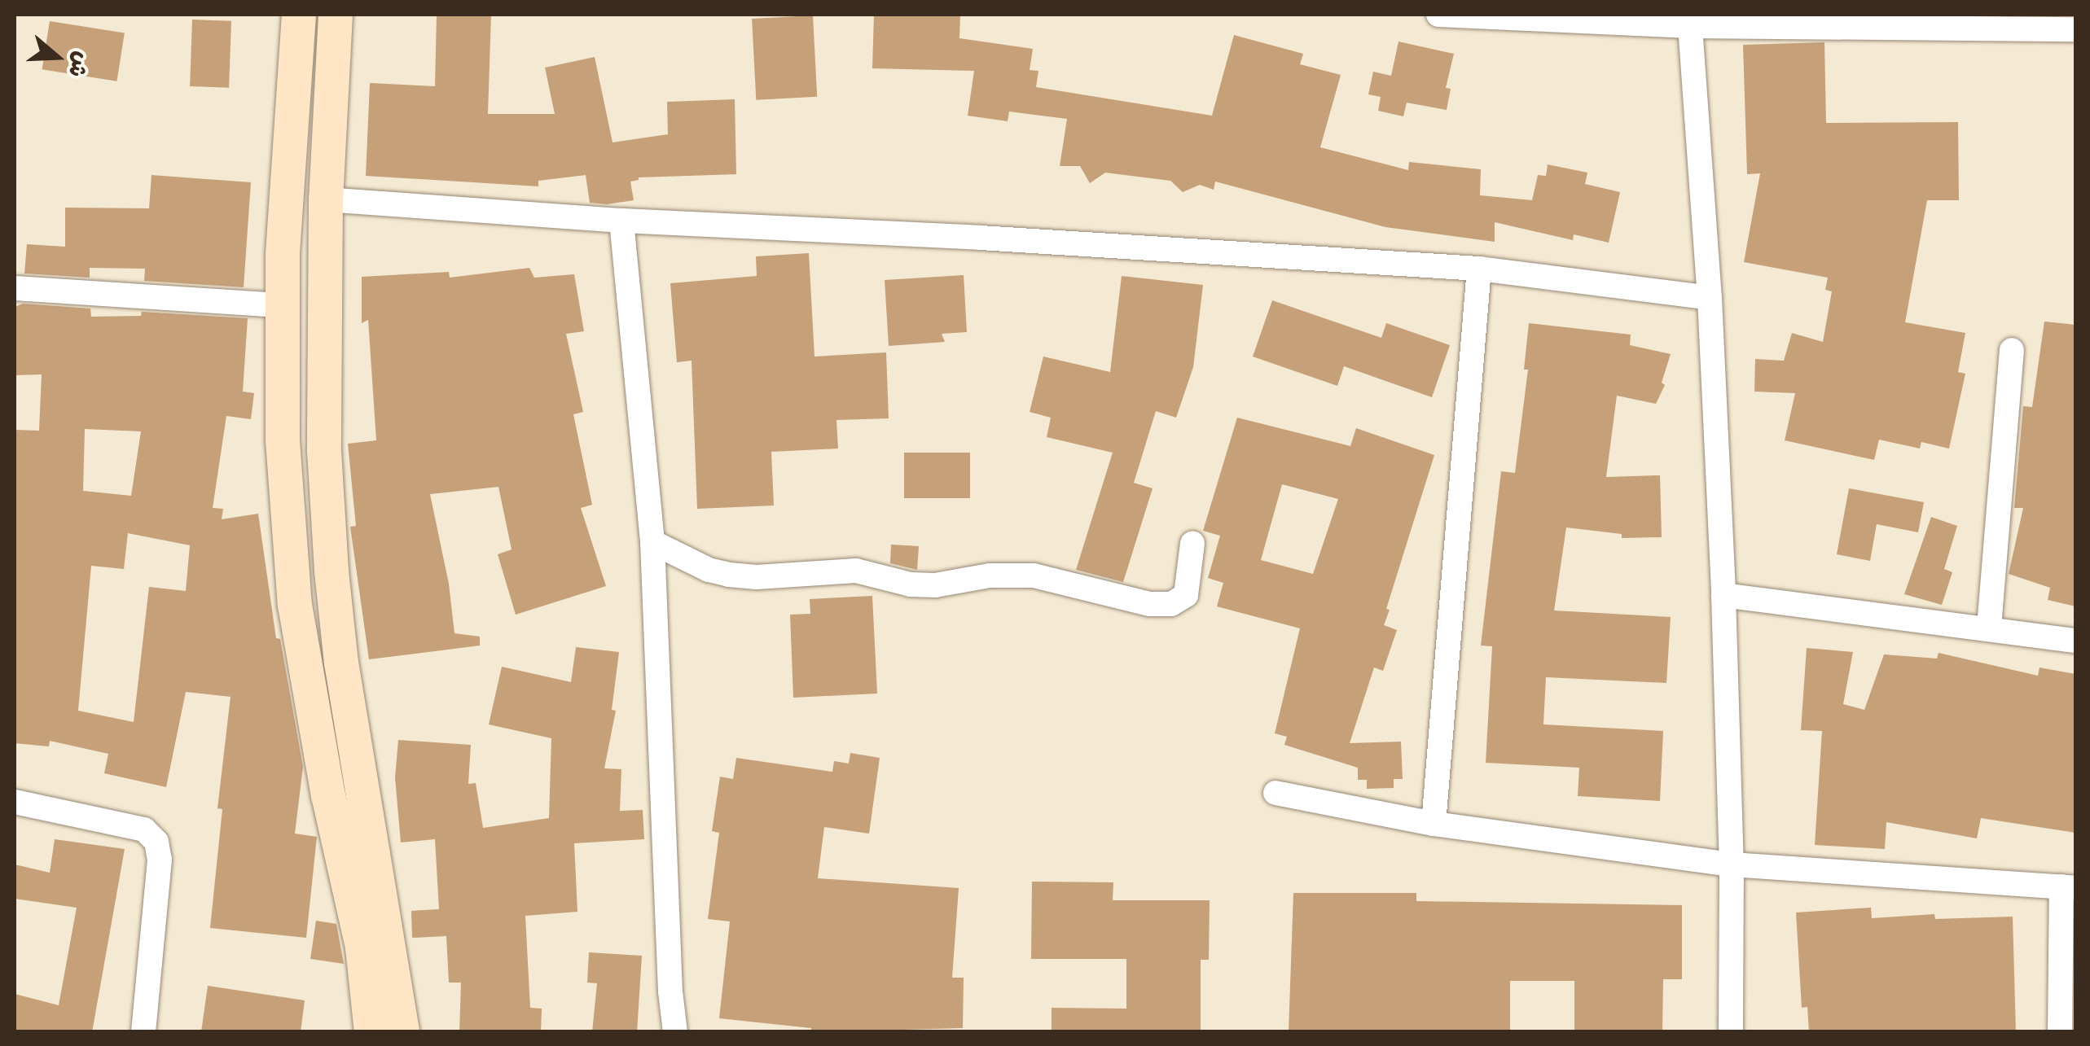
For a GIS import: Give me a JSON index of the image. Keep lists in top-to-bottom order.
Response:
{
  "north": "right"
}
